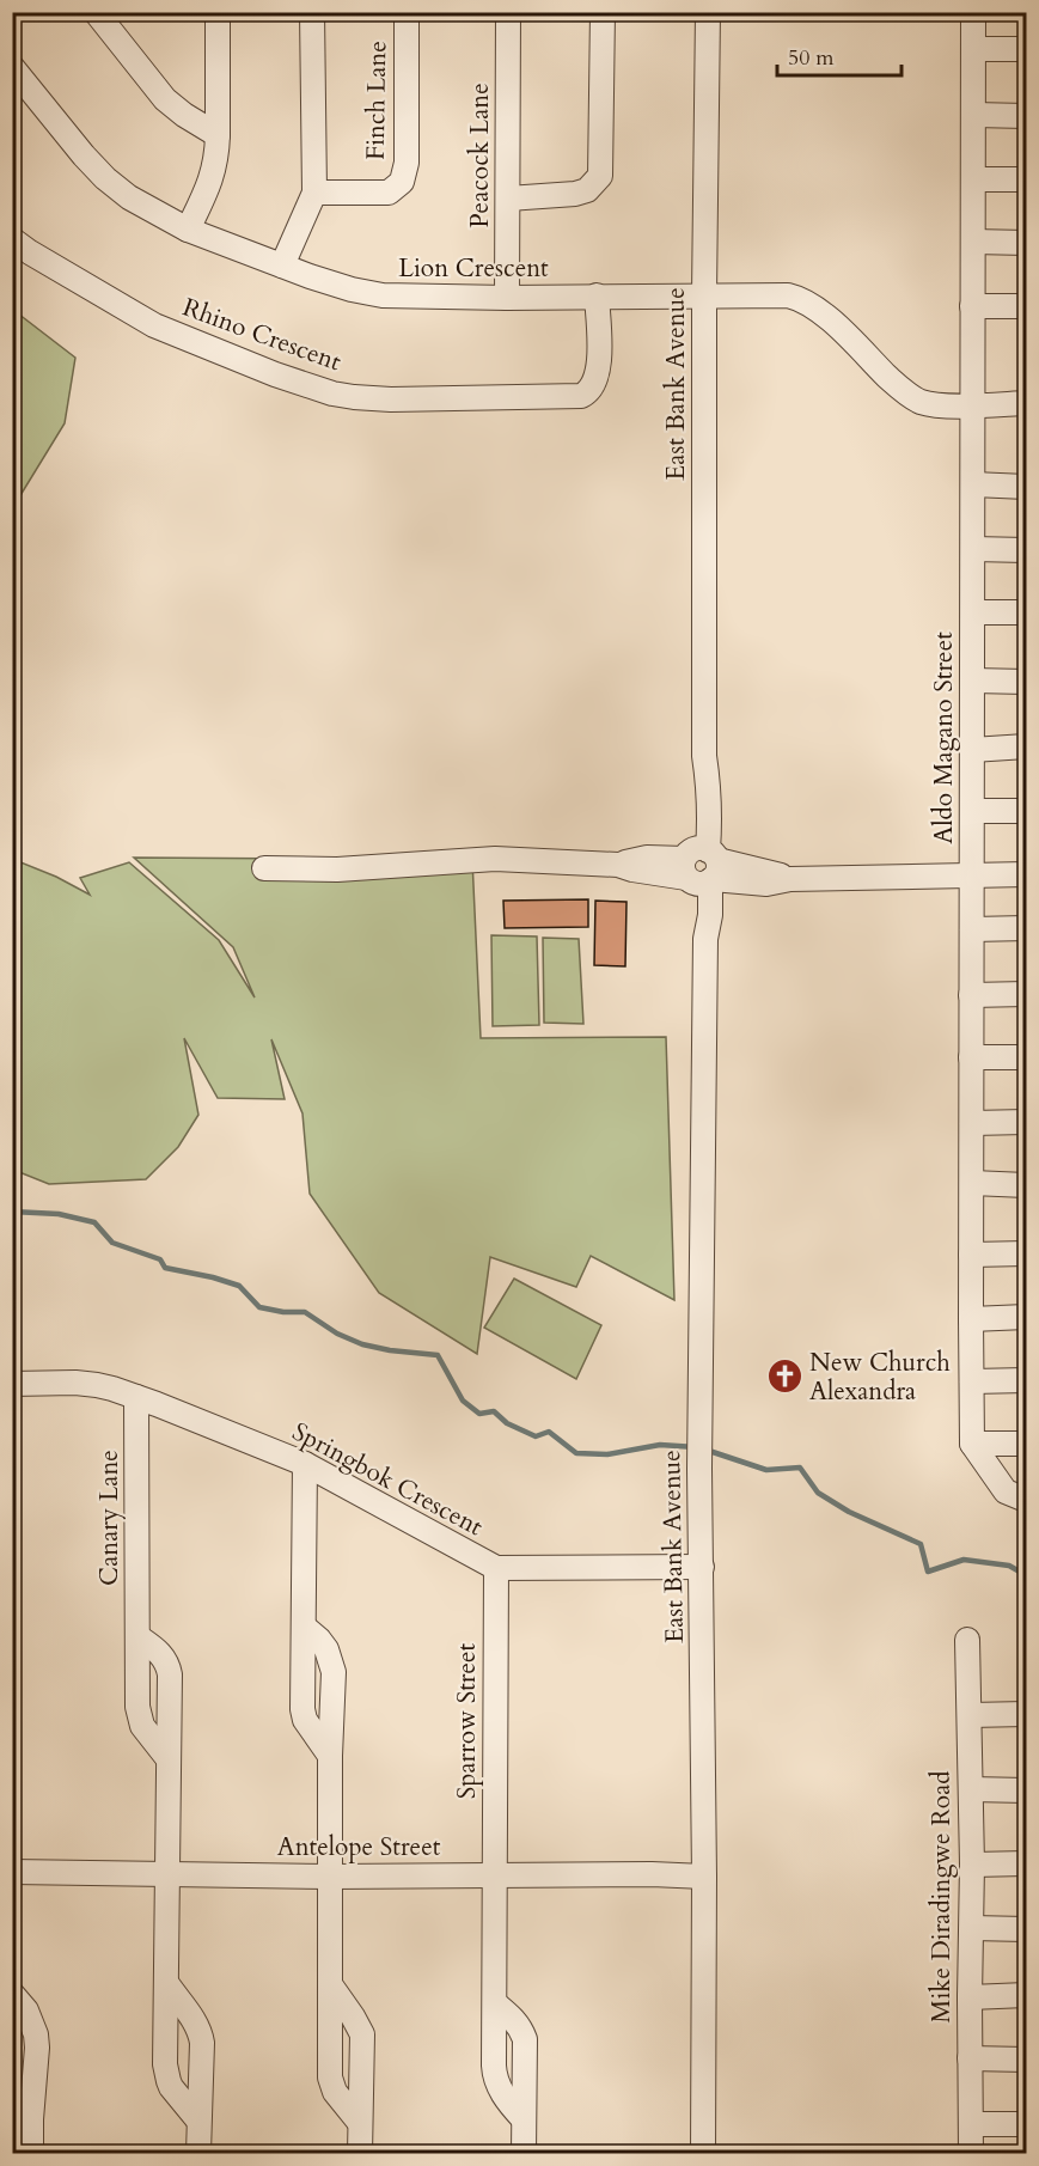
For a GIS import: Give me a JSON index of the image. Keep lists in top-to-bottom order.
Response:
{
  "streets": {
    "street": [
      "Finch Lane",
      "Peacock Lane",
      "Lion Crescent",
      "Rhino Crescent",
      "East Bank Avenue",
      "Aldo Magano Street",
      "Springbok Crescent",
      "Canary Lane",
      "Sparrow Street",
      "Antelope Street",
      "Mike Diradingwe Road"
    ]
  },
  "crossings": [
    ["Peacock Lane", "Lion Crescent"],
    ["Lion Crescent", "Rhino Crescent"],
    ["Lion Crescent", "East Bank Avenue"],
    ["Lion Crescent", "Aldo Magano Street"],
    ["East Bank Avenue", "Springbok Crescent"],
    ["East Bank Avenue", "Antelope Street"],
    ["Springbok Crescent", "Canary Lane"],
    ["Springbok Crescent", "Sparrow Street"],
    ["Sparrow Street", "Antelope Street"]
  ],
  "places": {
    "church": ["New Church Alexandra"]
  },
  "scale_bar": "50 m"
}
